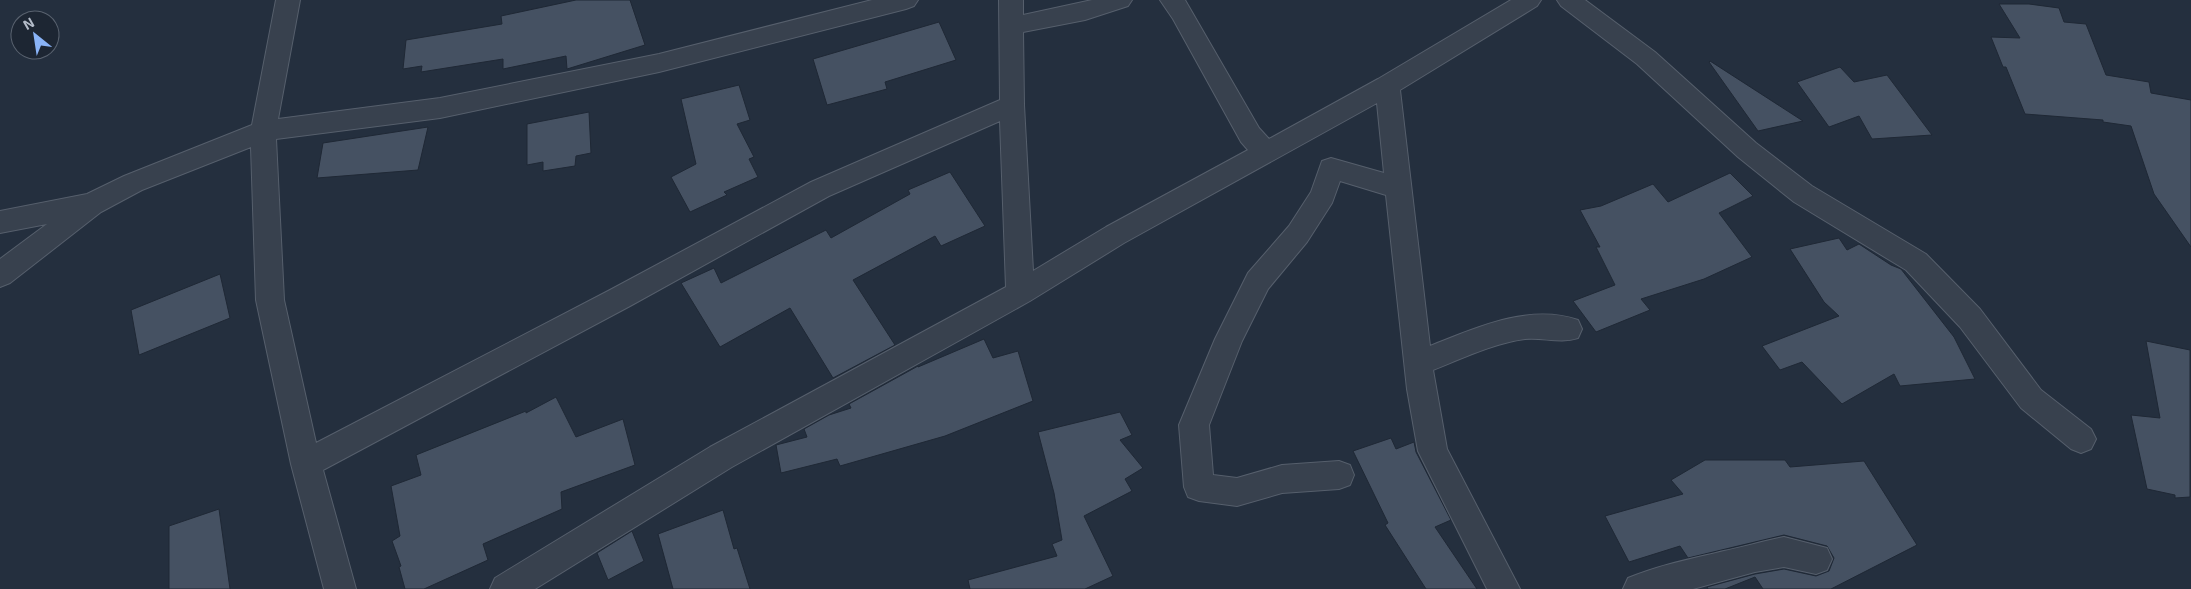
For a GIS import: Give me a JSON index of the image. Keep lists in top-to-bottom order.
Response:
{
  "north": "top left"
}
